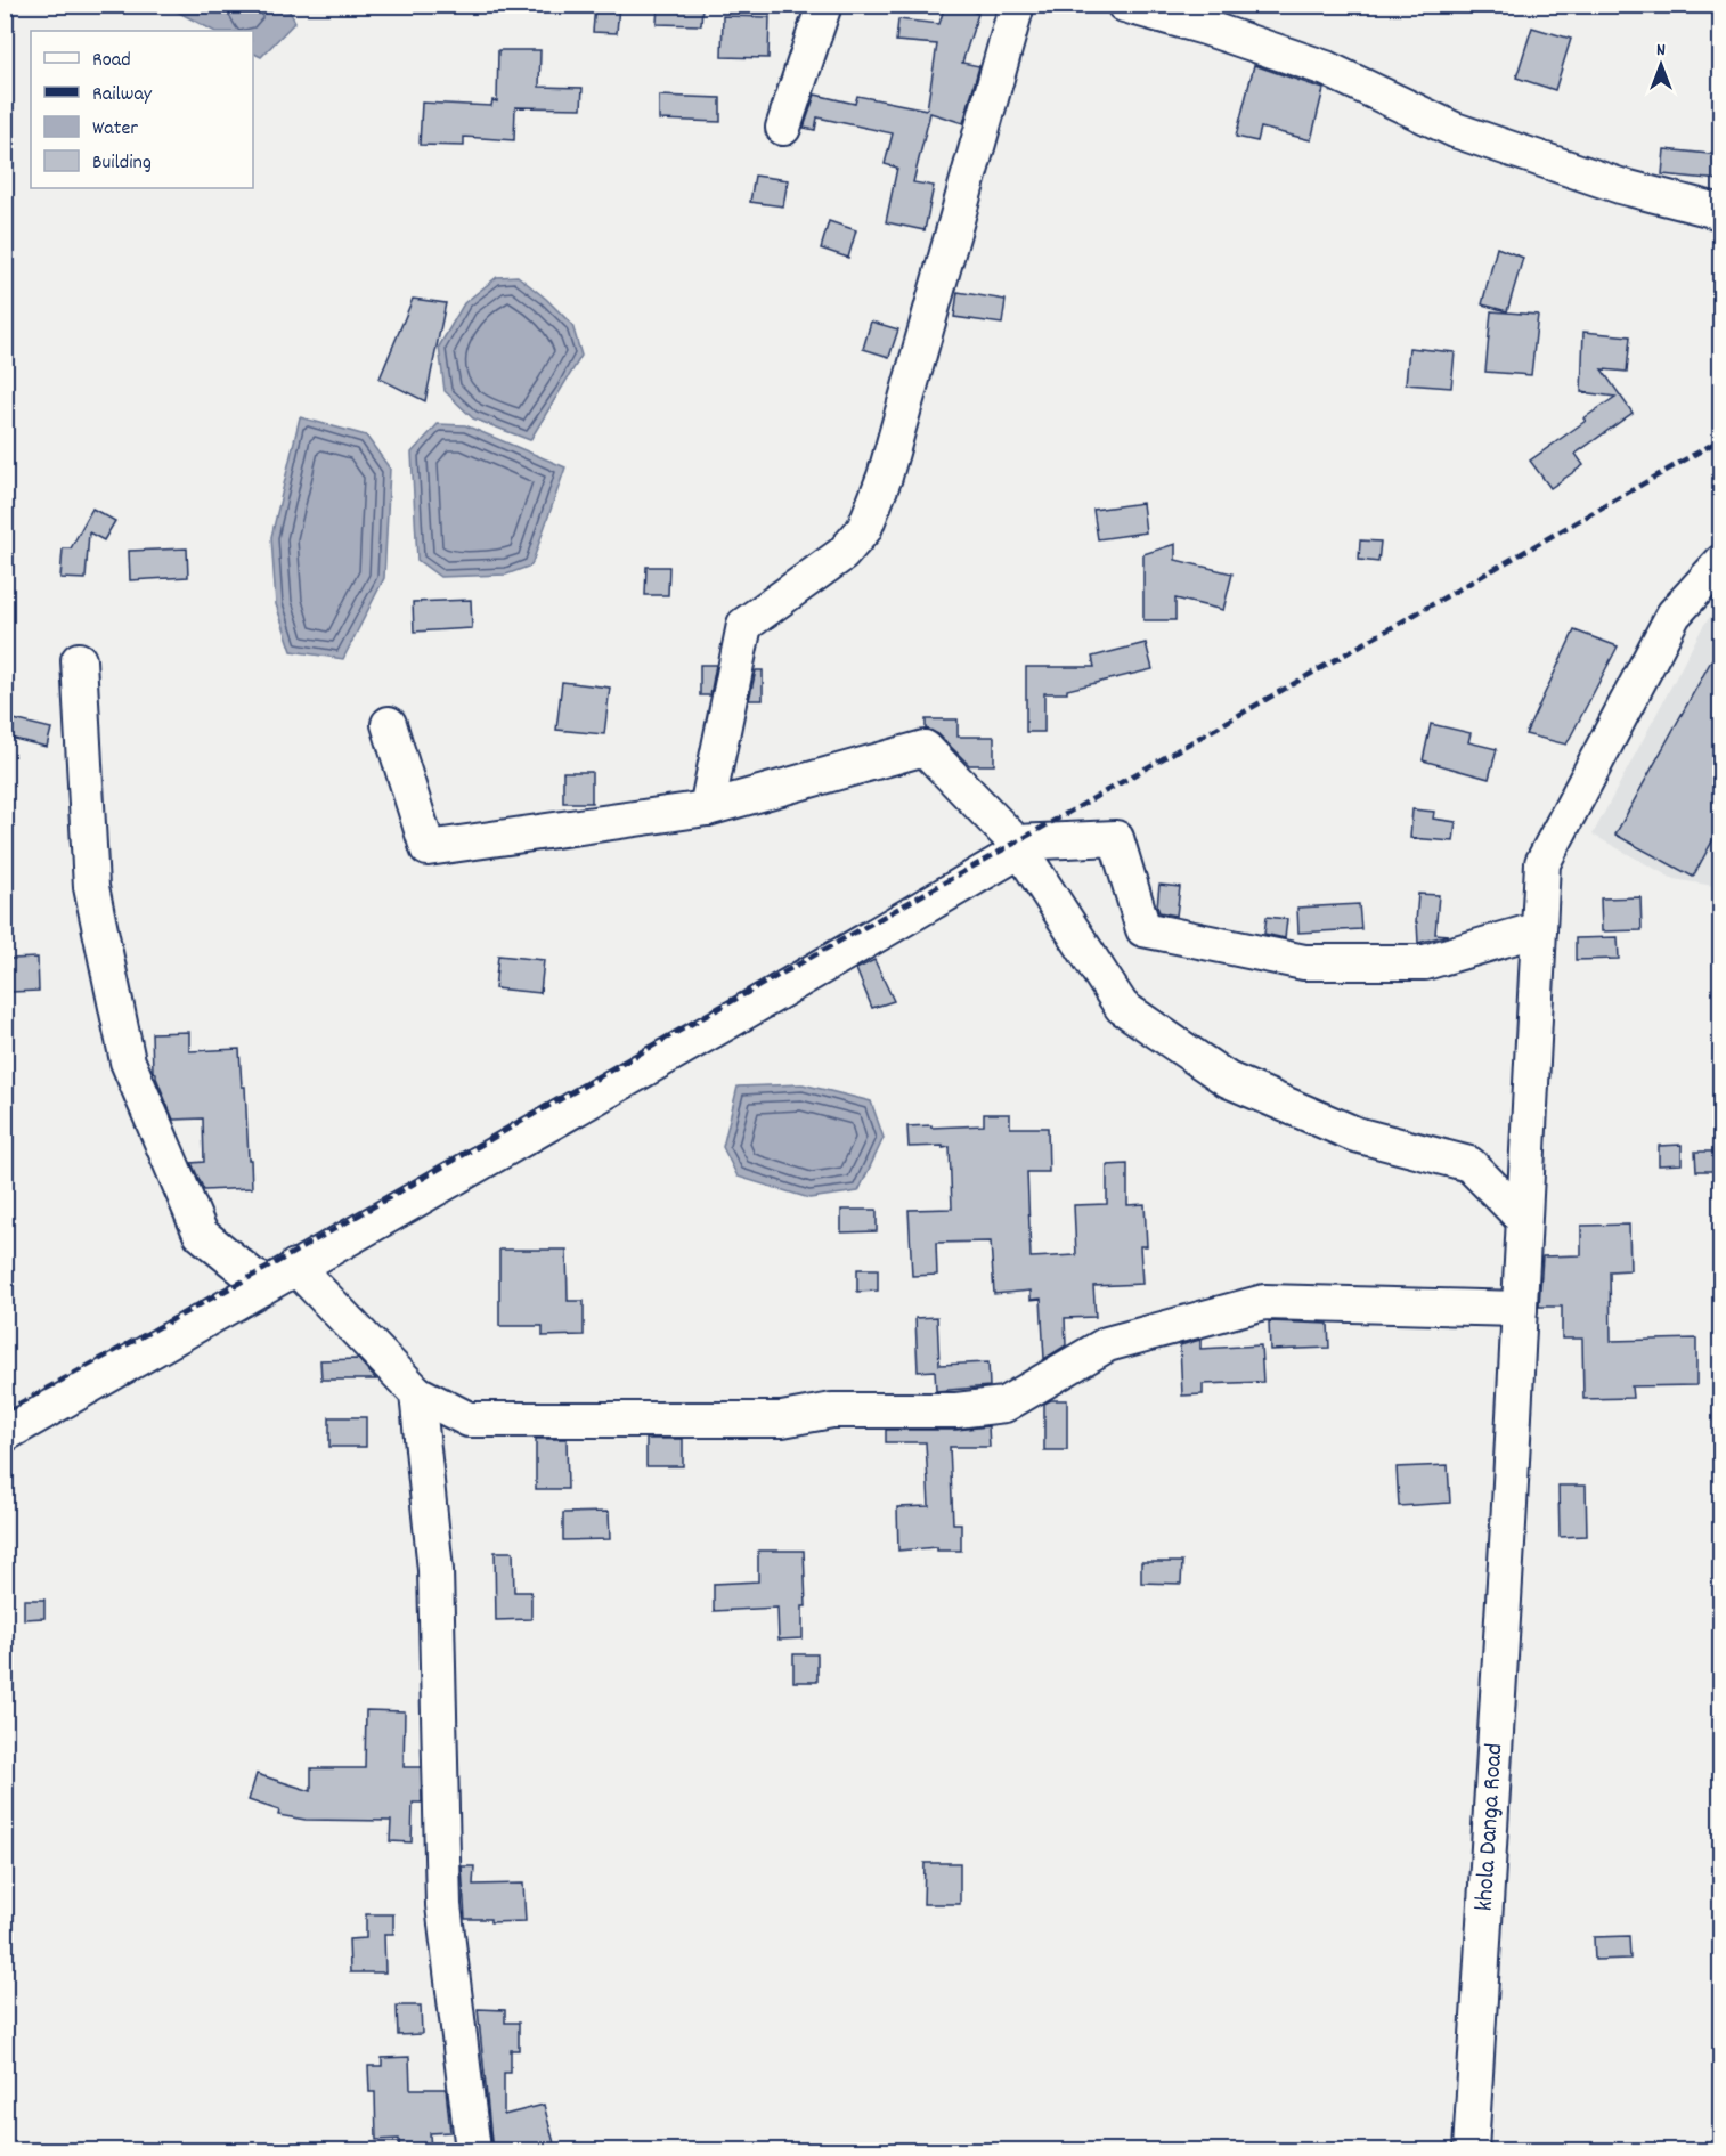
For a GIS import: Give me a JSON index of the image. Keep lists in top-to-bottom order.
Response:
{
  "streets": {
    "street": ["khola Danga Road"]
  },
  "legend": [
    "Road",
    "Railway",
    "Water",
    "Building"
  ],
  "north": "top"
}
